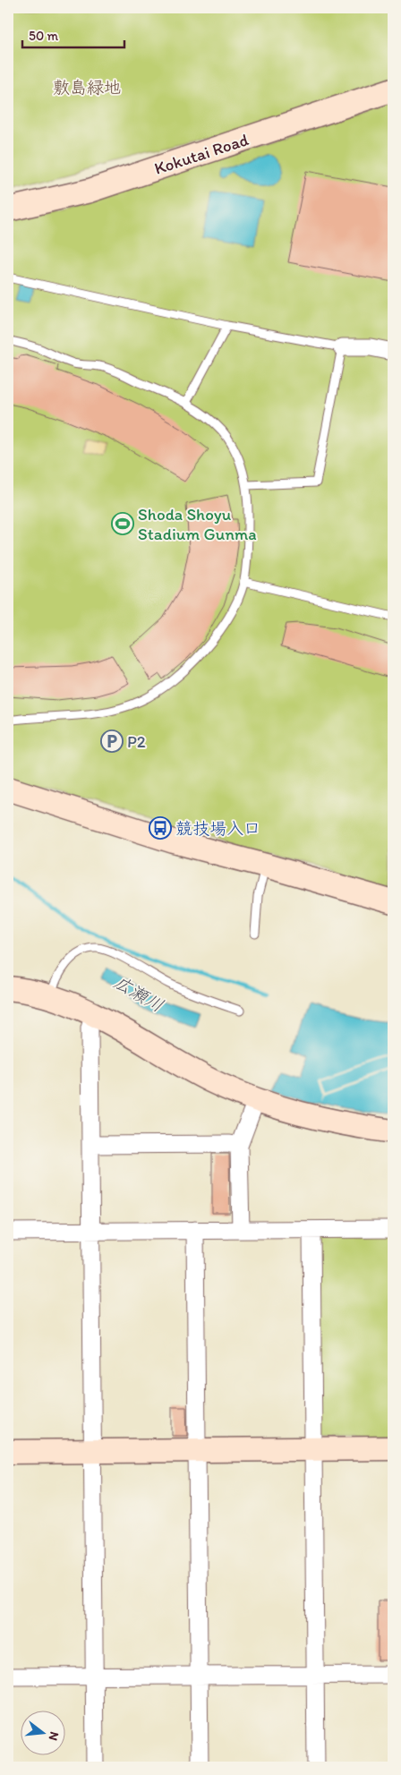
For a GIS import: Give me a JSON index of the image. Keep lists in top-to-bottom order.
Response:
{
  "streets": {
    "street": ["Kokutai Road"]
  },
  "water": ["広瀬川"],
  "parks": ["敷島緑地"],
  "places": {
    "sports": ["Shoda Shoyu Stadium Gunma"],
    "parking": ["P2"],
    "bus stop": ["競技場入口"]
  },
  "scale_bar": "50 m",
  "north": "right"
}
